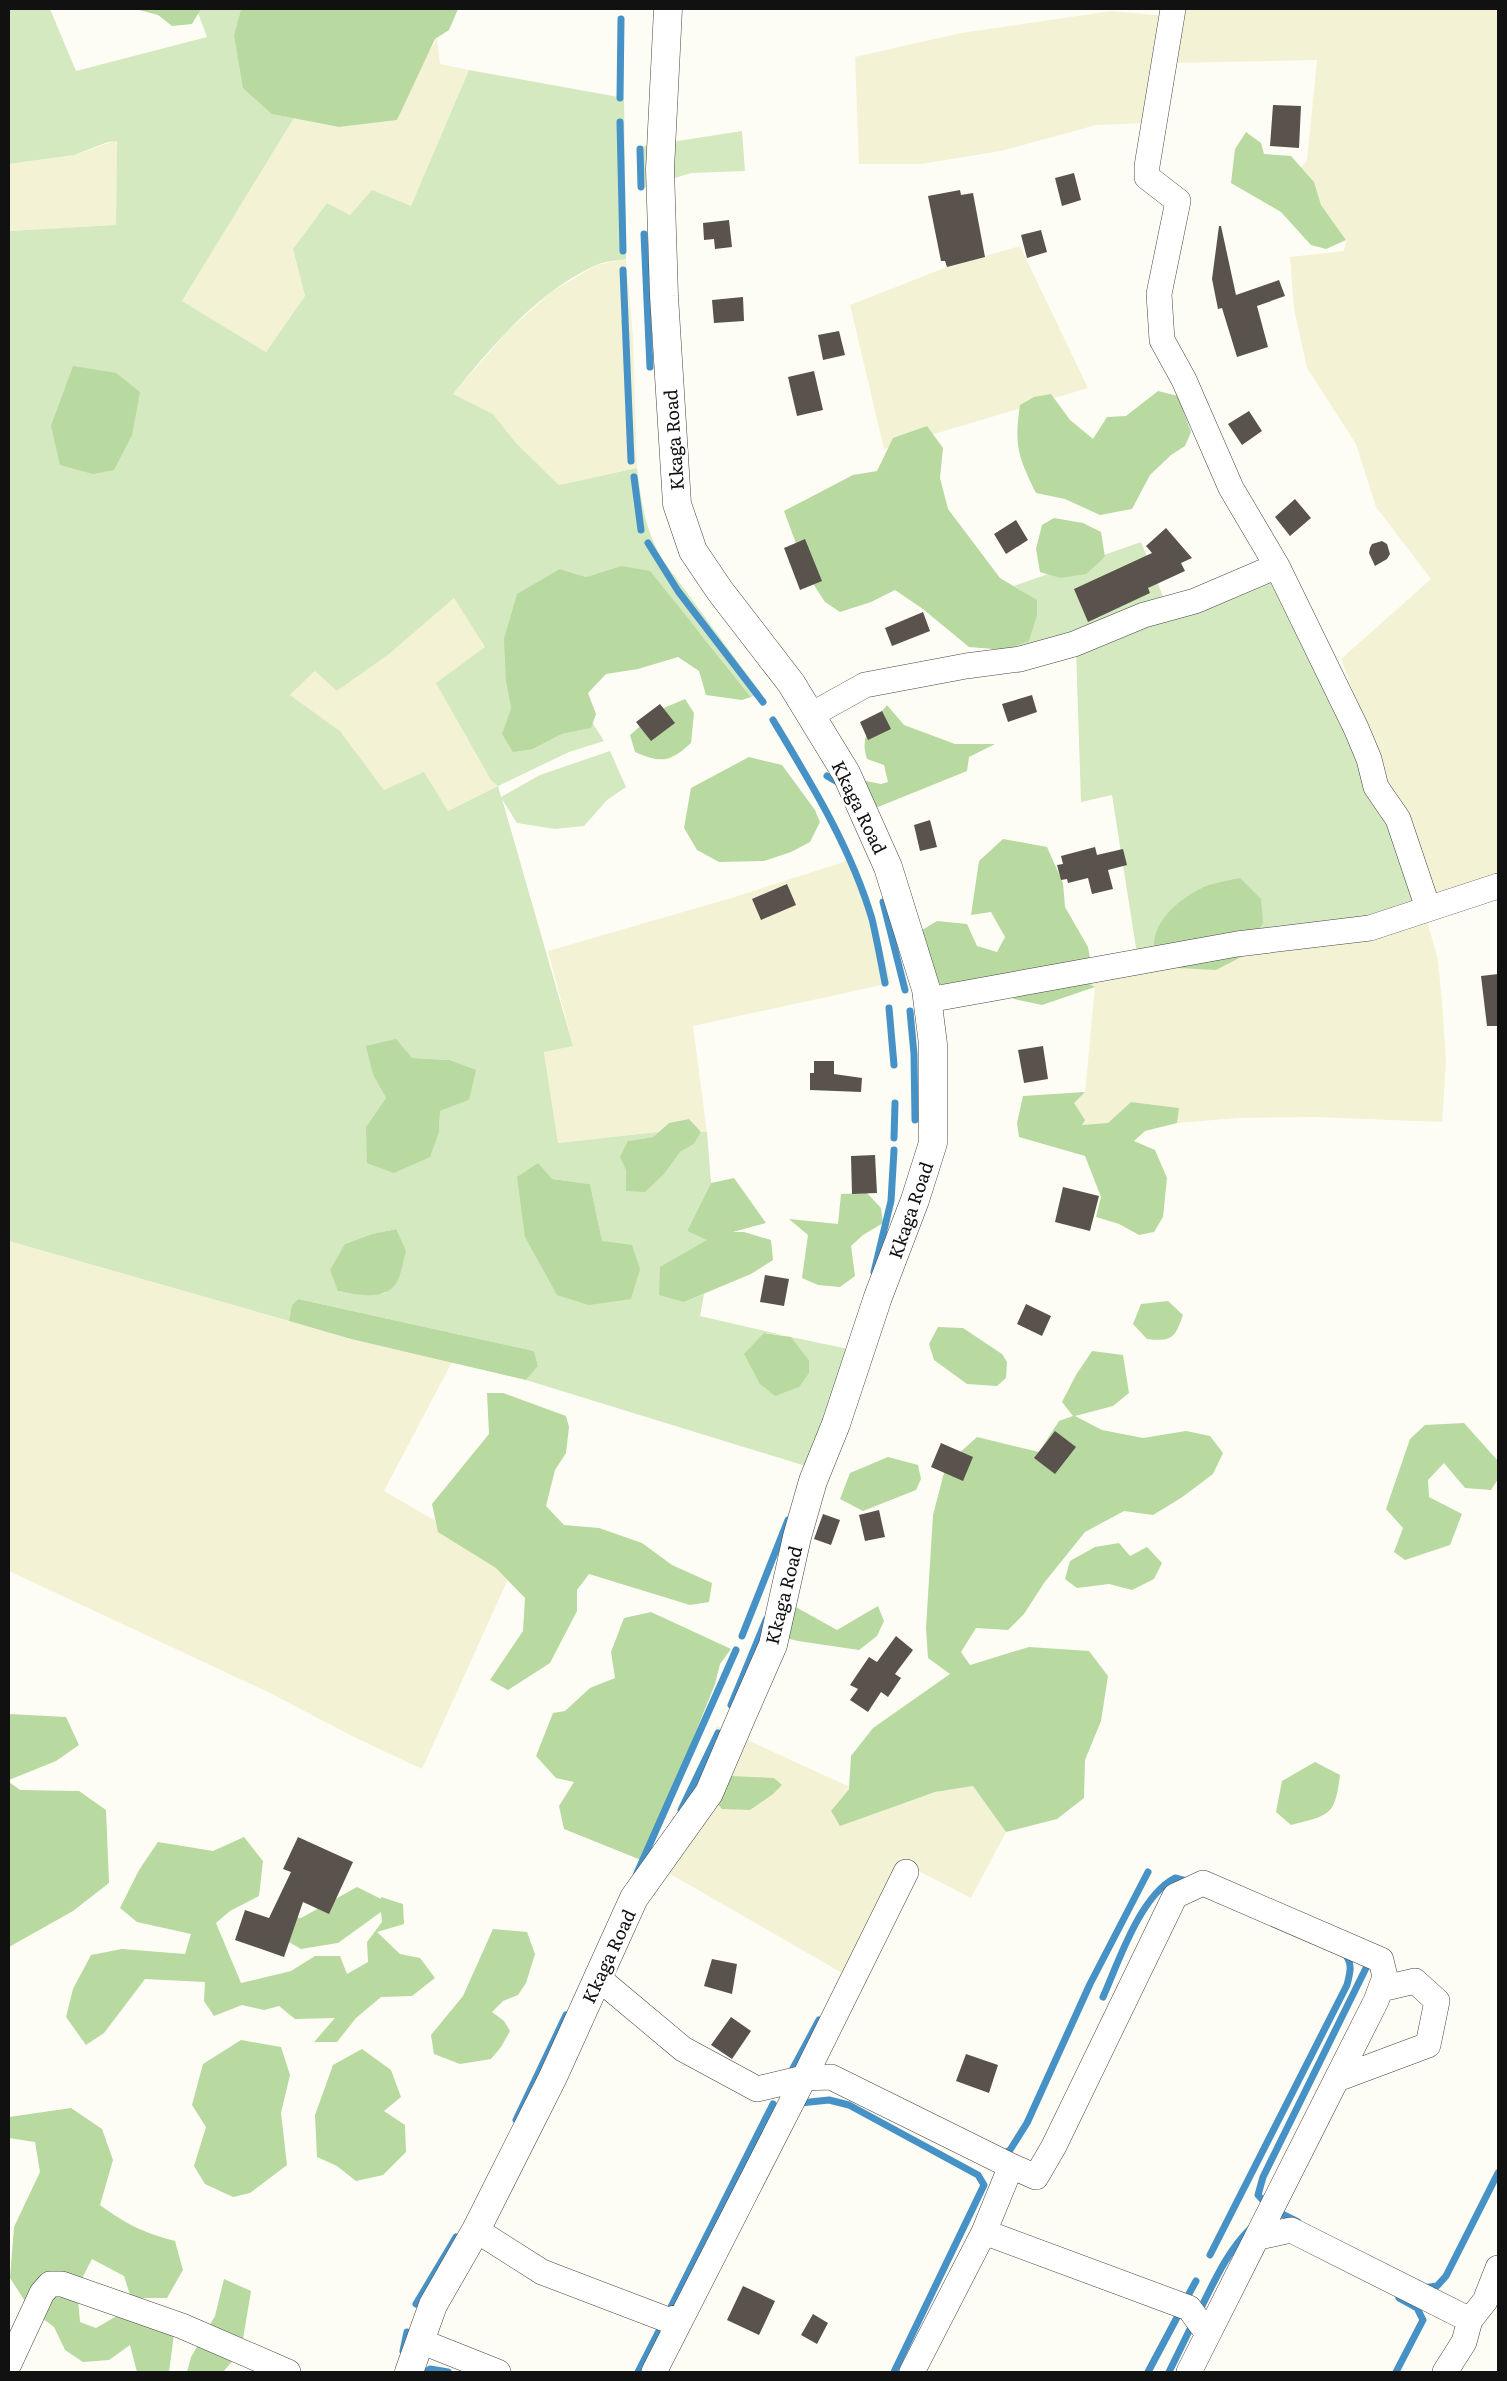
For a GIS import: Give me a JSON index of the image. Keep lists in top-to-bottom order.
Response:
{
  "streets": {
    "street": ["Kkaga Road"]
  }
}
